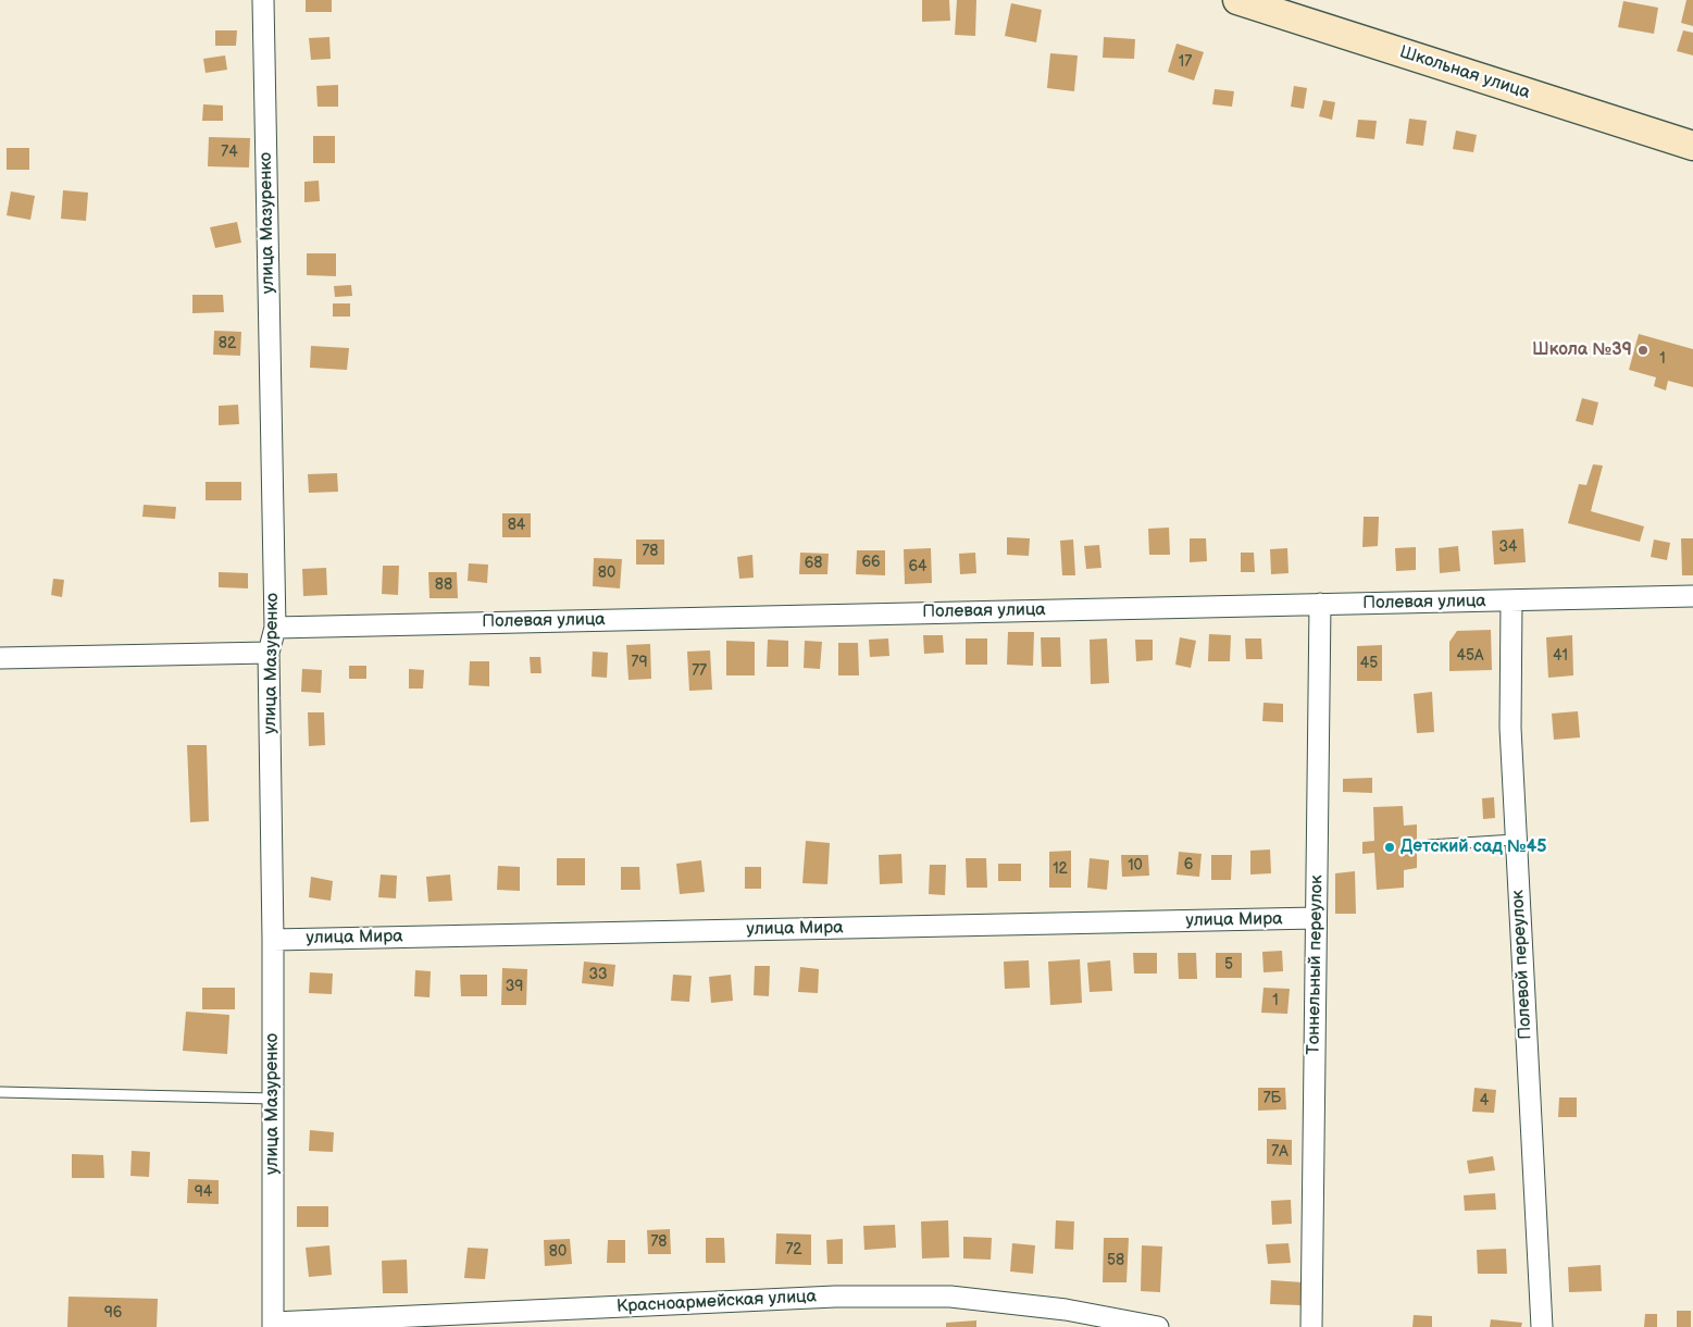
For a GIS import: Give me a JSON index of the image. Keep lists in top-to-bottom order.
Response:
{
  "streets": {
    "main road": ["Школьная улица"],
    "street": [
      "улица Мазуренко",
      "Полевая улица",
      "улица Мира",
      "Тоннельный переулок",
      "Полевой переулок",
      "Красноармейская улица"
    ]
  },
  "crossings": [
    ["улица Мазуренко", "Полевая улица"],
    ["улица Мазуренко", "улица Мира"],
    ["улица Мазуренко", "Красноармейская улица"],
    ["Полевая улица", "Тоннельный переулок"],
    ["Полевая улица", "Полевой переулок"],
    ["улица Мира", "Тоннельный переулок"]
  ],
  "places": ["Школа №39", "Детский сад №45"],
  "house_numbers": [
    "17",
    "74",
    "82",
    "1",
    "84",
    "34",
    "78",
    "66",
    "68",
    "64",
    "80",
    "88",
    "45А",
    "41",
    "79",
    "45",
    "77",
    "6",
    "10",
    "12",
    "5",
    "33",
    "39",
    "1",
    "7Б",
    "4",
    "7А",
    "94",
    "78",
    "72",
    "80",
    "58",
    "96"
  ]
}
